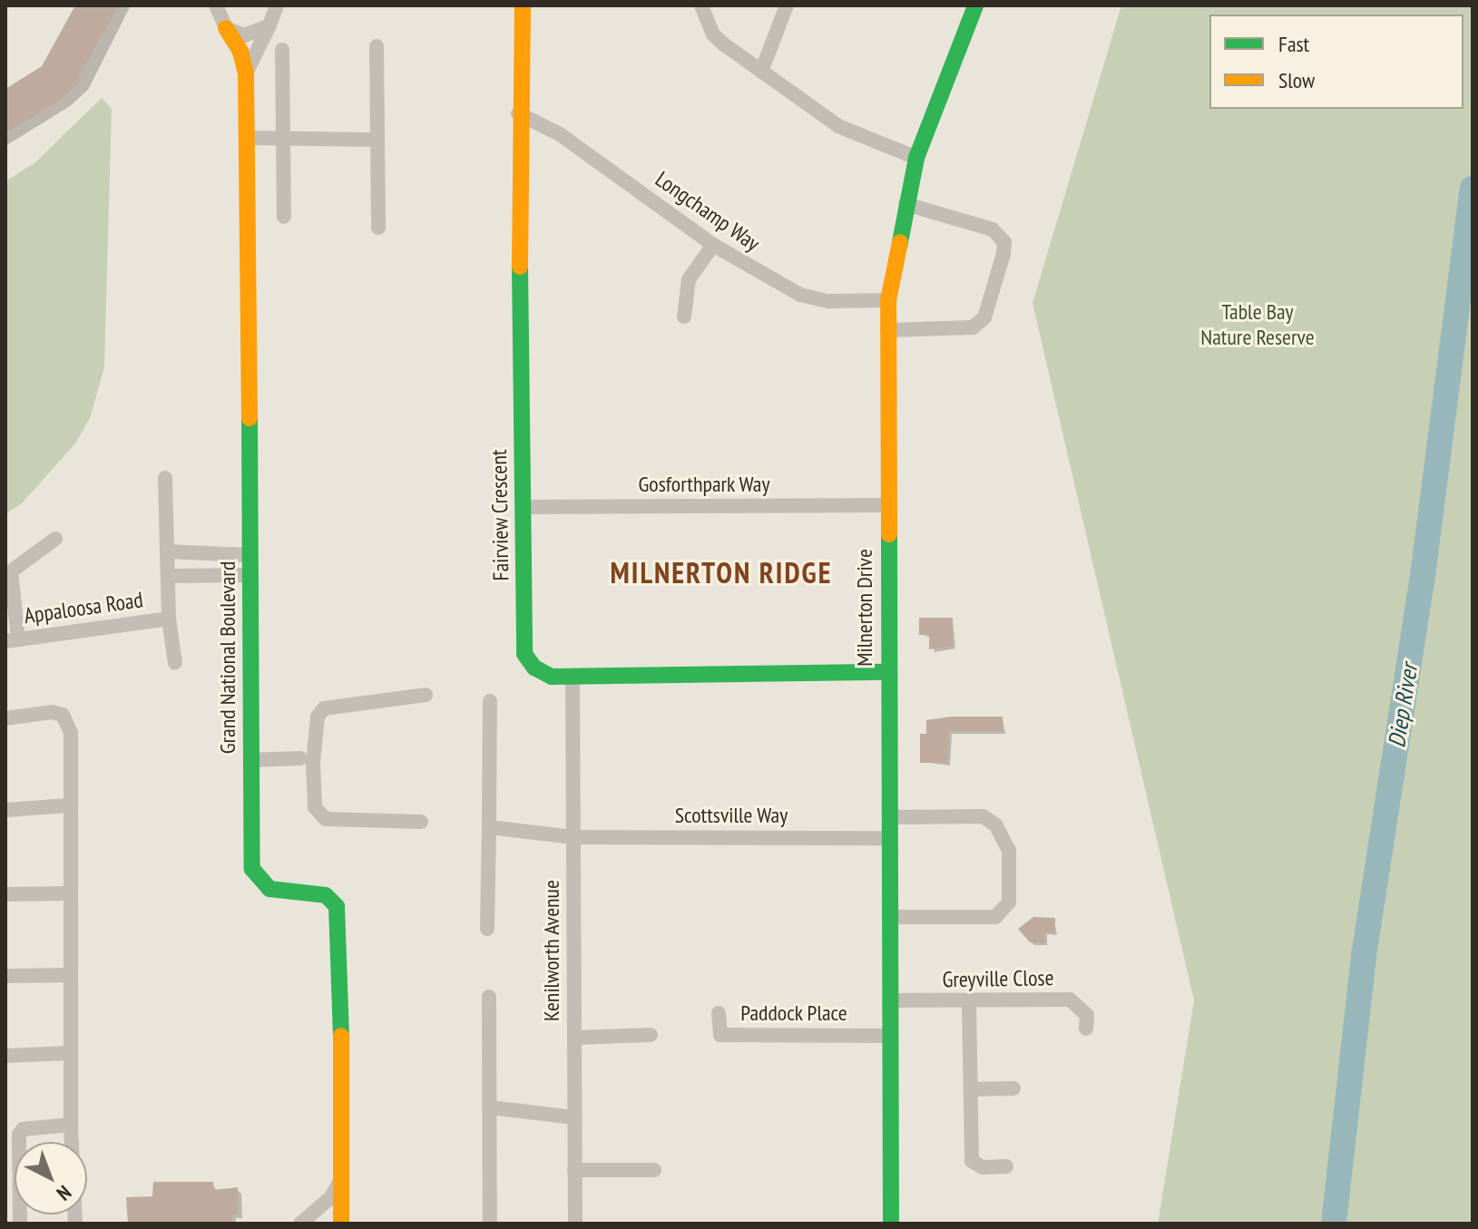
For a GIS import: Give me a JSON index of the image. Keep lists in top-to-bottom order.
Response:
{
  "streets": {
    "street": [
      "Longchamp Way",
      "Gosforthpark Way",
      "Fairview Crescent",
      "Appaloosa Road",
      "Milnerton Drive",
      "Grand National Boulevard",
      "Scottsville Way",
      "Kenilworth Avenue",
      "Greyville Close",
      "Paddock Place"
    ]
  },
  "crossings": [
    ["Longchamp Way", "Fairview Crescent"],
    ["Longchamp Way", "Milnerton Drive"],
    ["Gosforthpark Way", "Fairview Crescent"],
    ["Gosforthpark Way", "Milnerton Drive"],
    ["Fairview Crescent", "Milnerton Drive"],
    ["Fairview Crescent", "Kenilworth Avenue"],
    ["Appaloosa Road", "Grand National Boulevard"],
    ["Milnerton Drive", "Scottsville Way"],
    ["Milnerton Drive", "Greyville Close"],
    ["Milnerton Drive", "Paddock Place"],
    ["Scottsville Way", "Kenilworth Avenue"]
  ],
  "districts": ["MILNERTON RIDGE"],
  "water": ["Diep River"],
  "parks": ["Table Bay Nature Reserve"],
  "legend": ["Fast", "Slow"],
  "north": "bottom right"
}
